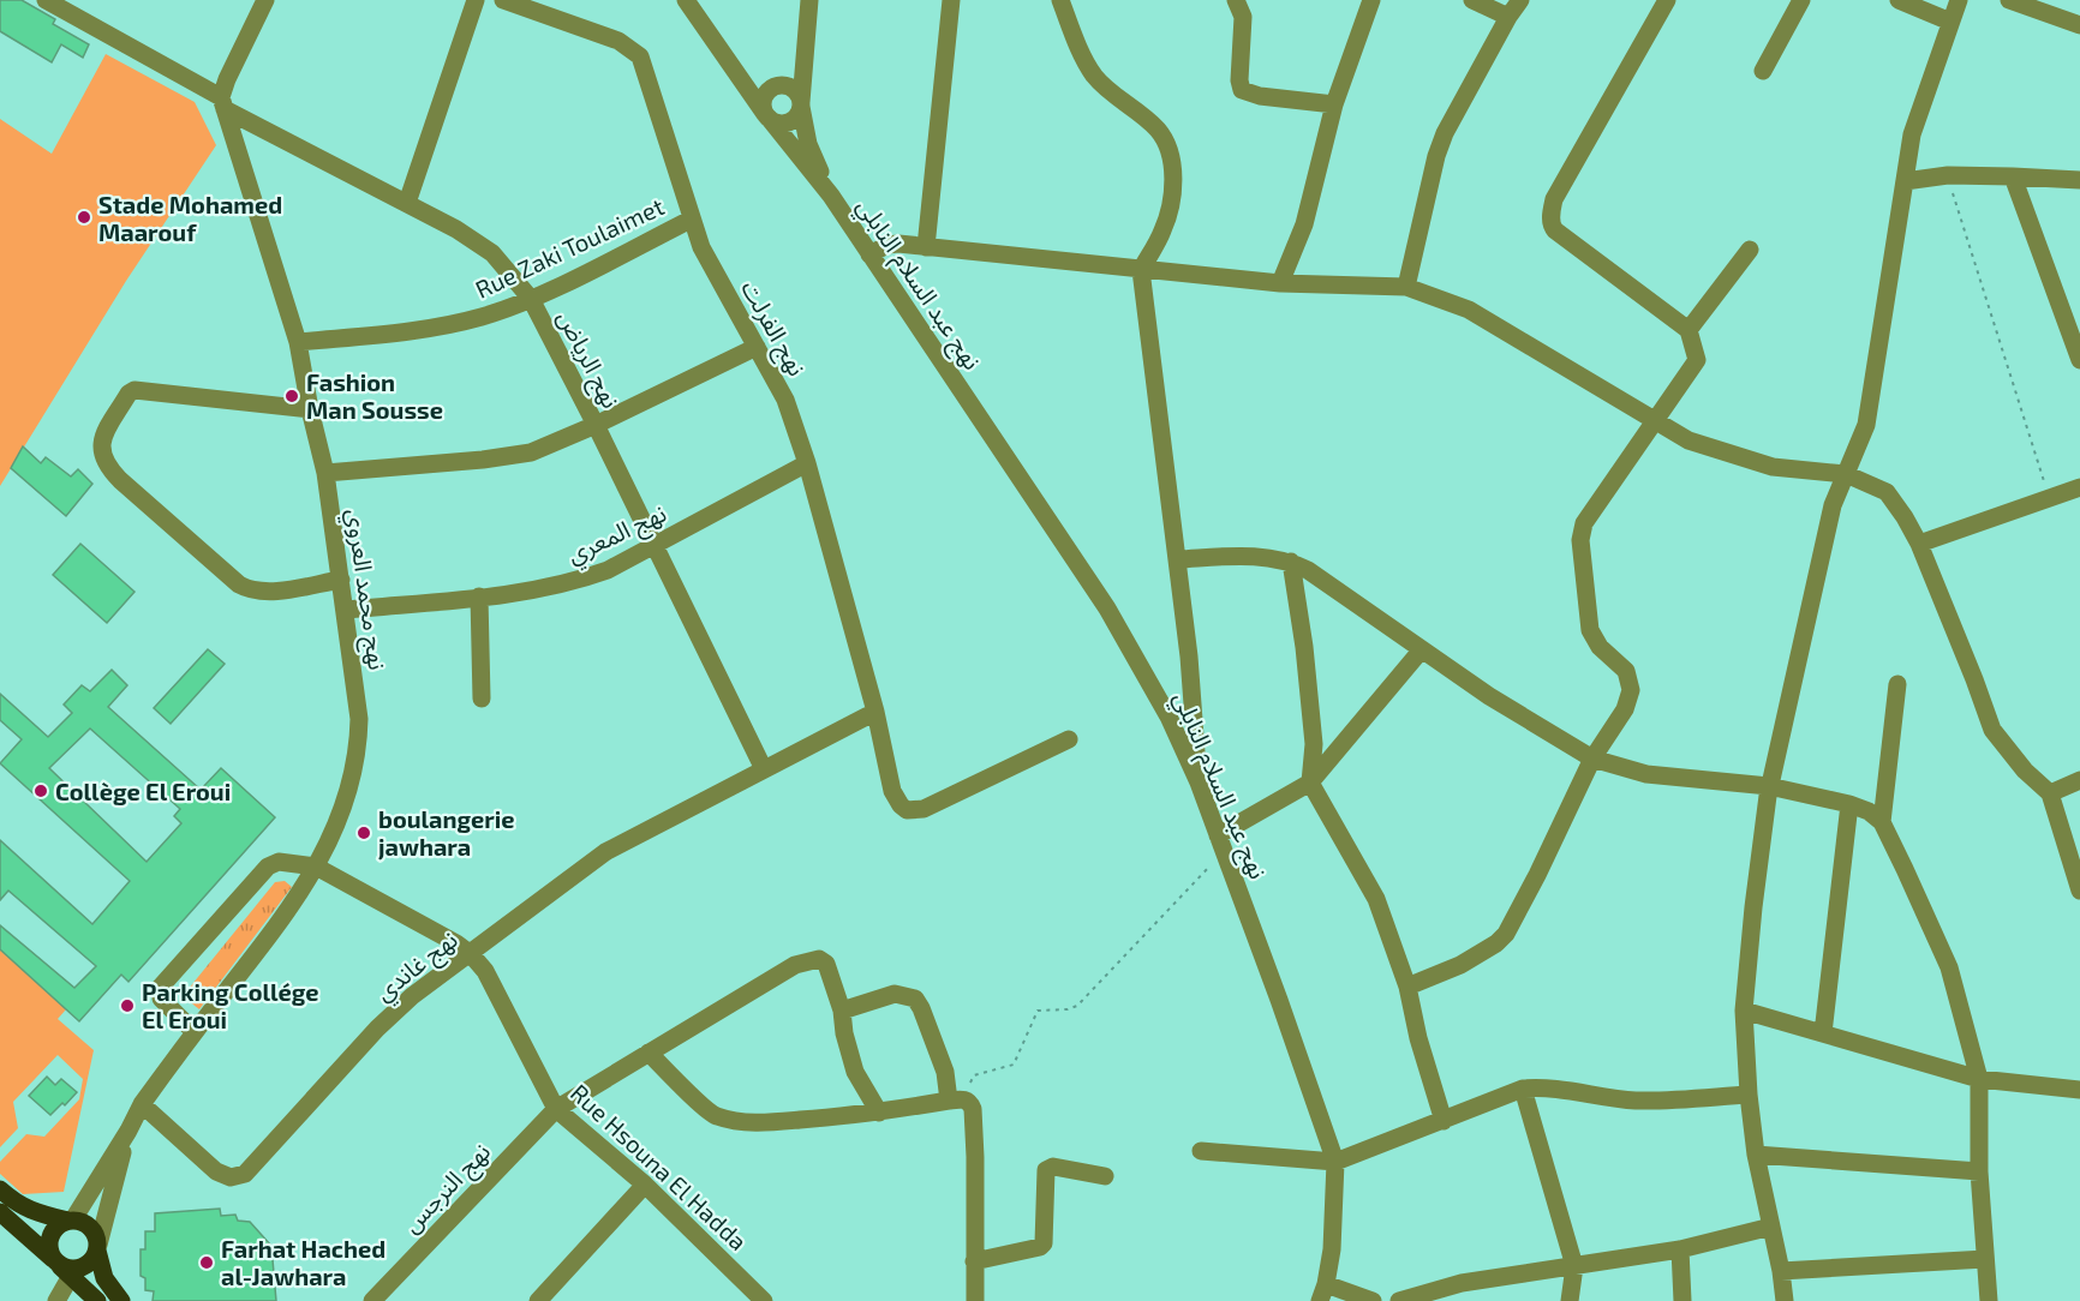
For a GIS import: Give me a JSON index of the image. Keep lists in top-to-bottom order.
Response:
{
  "streets": {
    "street": [
      "Rue Zaki Toulaimet",
      "نهج عبد السلام النابلي",
      "نهج الفرلت",
      "نهج الرياض",
      "نهج المعري",
      "نهج محمد العروي",
      "نهج غاندي",
      "Rue Hsouna El Hadda",
      "نهج النرجس"
    ]
  },
  "crossings": [
    ["Rue Zaki Toulaimet", "نهج الفرلت"],
    ["Rue Zaki Toulaimet", "نهج الرياض"],
    ["Rue Zaki Toulaimet", "نهج محمد العروي"],
    ["نهج الفرلت", "نهج المعري"],
    ["نهج الفرلت", "نهج غاندي"],
    ["نهج الرياض", "نهج المعري"],
    ["نهج الرياض", "نهج محمد العروي"],
    ["نهج الرياض", "نهج غاندي"],
    ["نهج المعري", "نهج محمد العروي"],
    ["نهج محمد العروي", "نهج غاندي"],
    ["نهج محمد العروي", "Rue Hsouna El Hadda"],
    ["نهج غاندي", "Rue Hsouna El Hadda"],
    ["Rue Hsouna El Hadda", "نهج النرجس"]
  ],
  "places": [
    "Stade Mohamed Maarouf",
    "Fashion Man Sousse",
    "Collège El Eroui",
    "boulangerie jawhara",
    "Parking Collége El Eroui",
    "Farhat Hached al-Jawhara"
  ]
}
